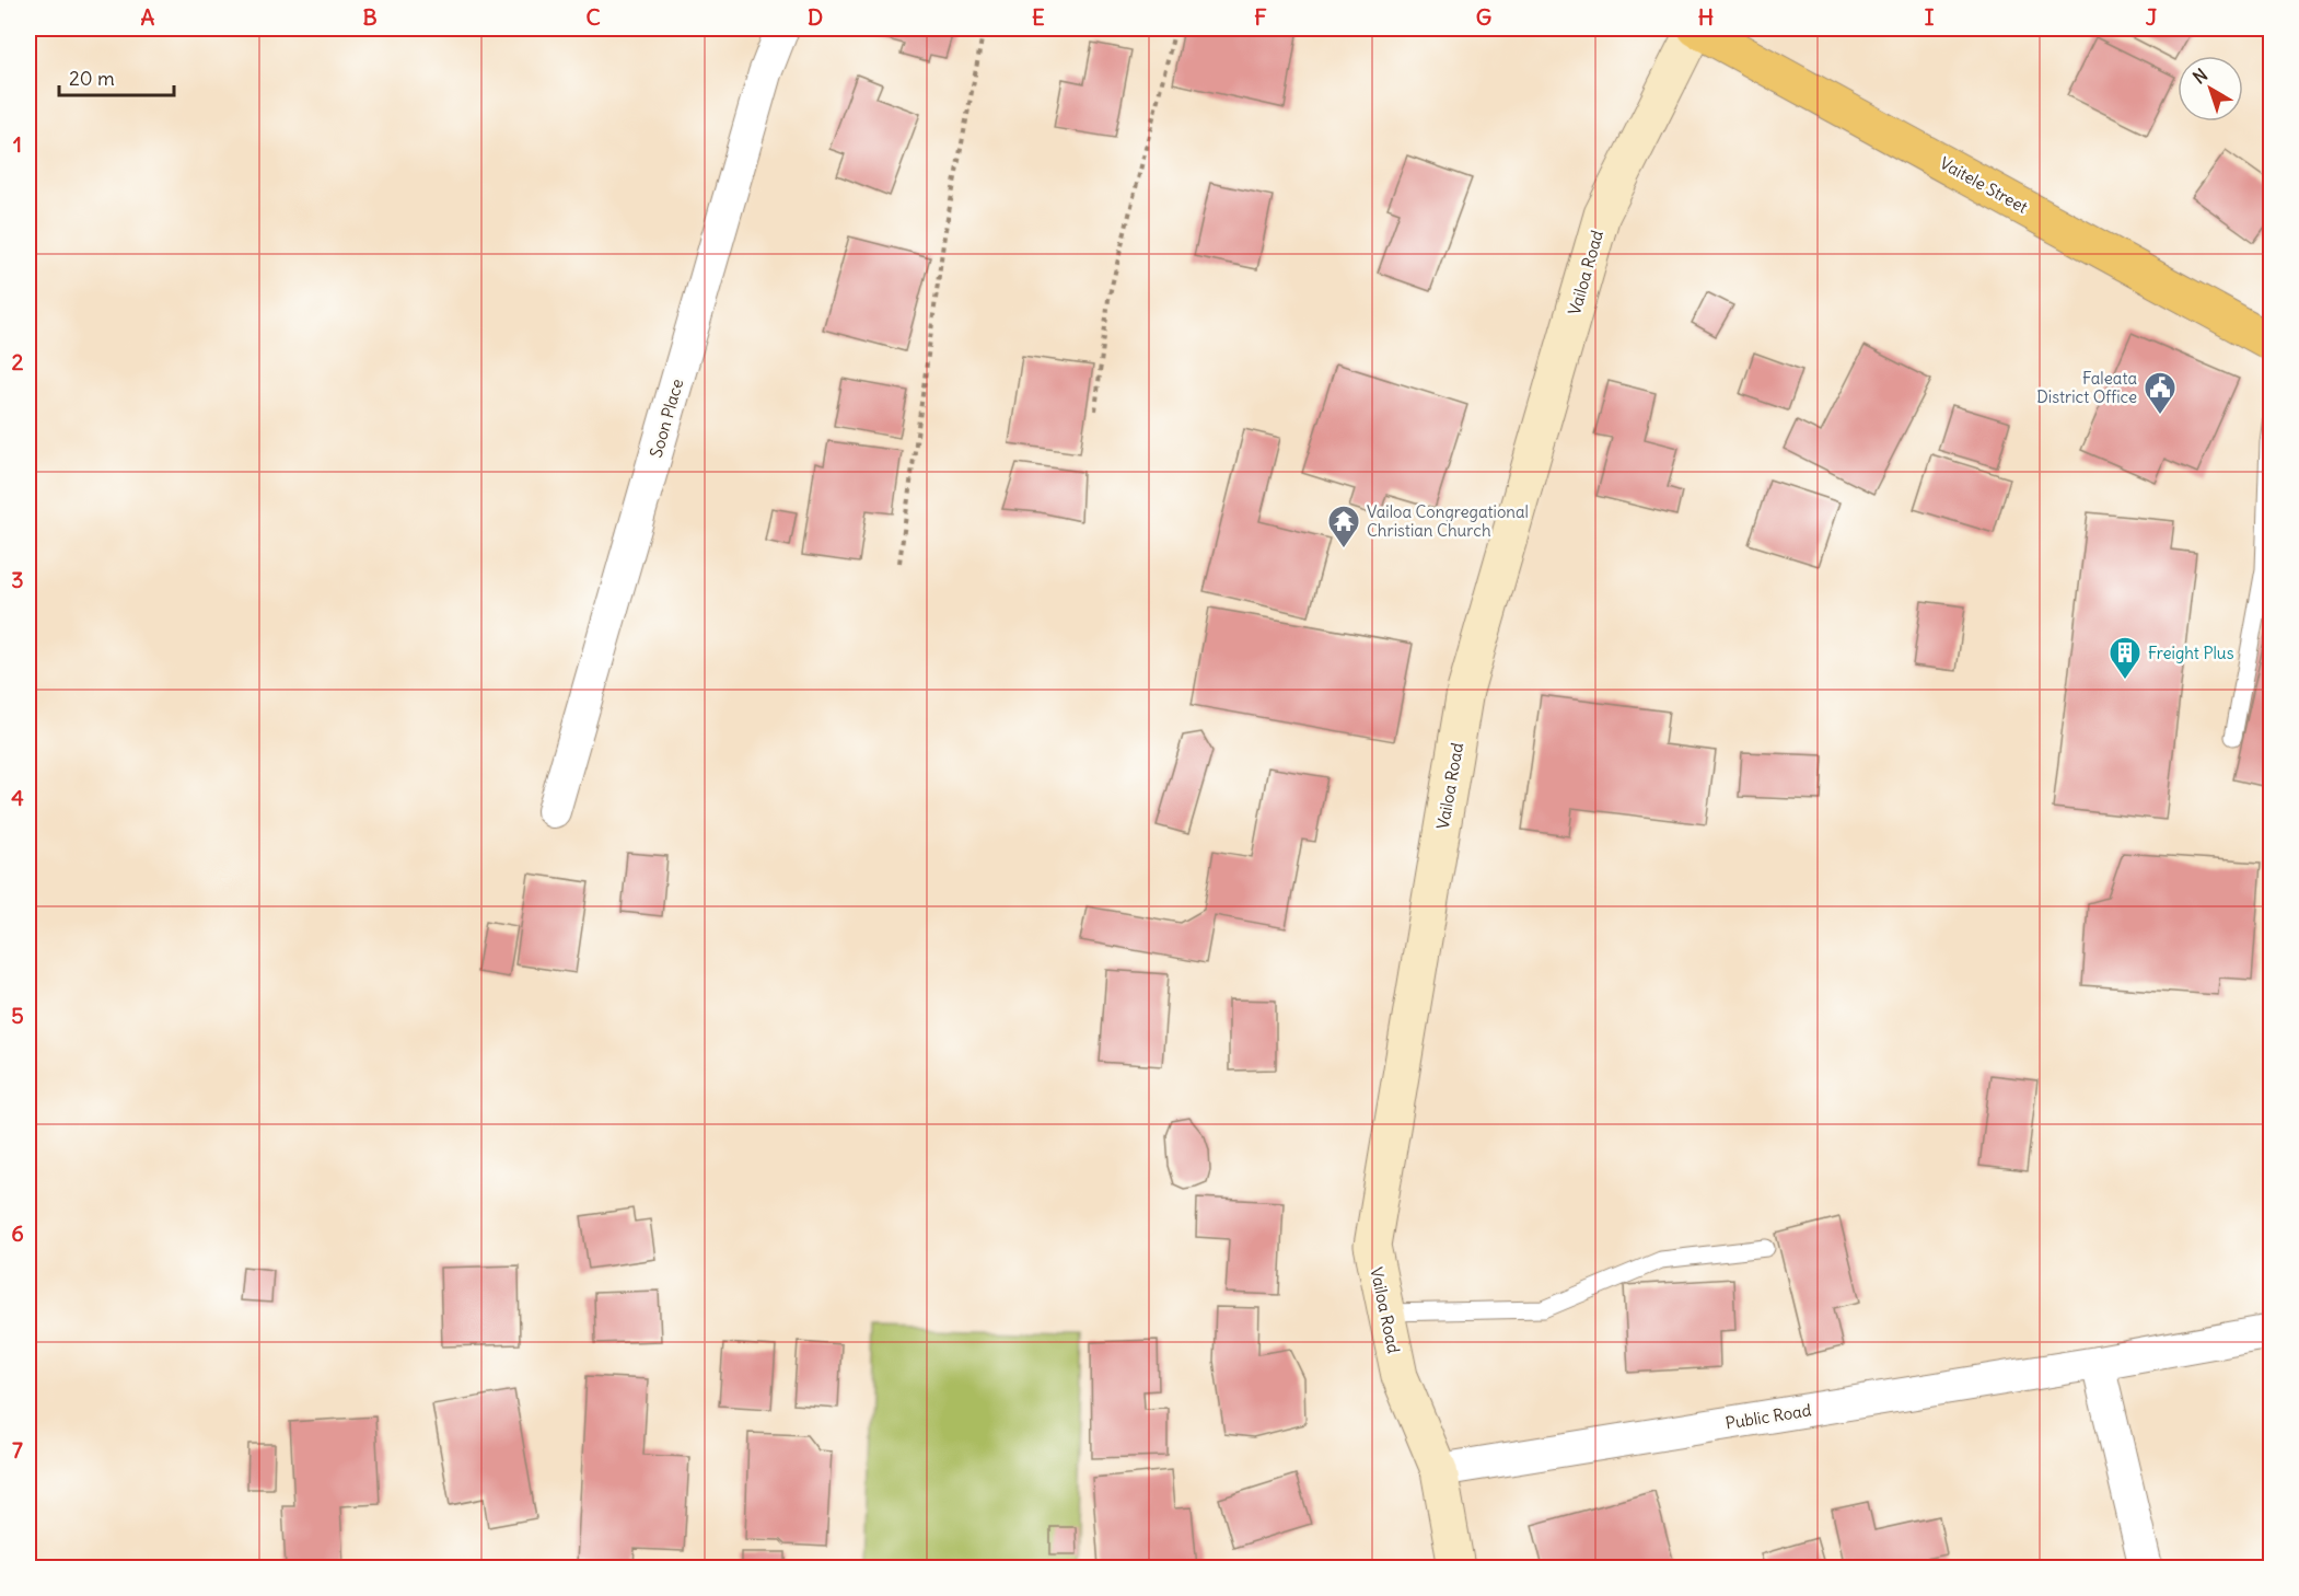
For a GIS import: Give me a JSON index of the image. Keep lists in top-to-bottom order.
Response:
{
  "streets": {
    "main road": ["Vaitele Street", "Vailoa Road"],
    "street": ["Soon Place", "Public Road"]
  },
  "crossings": [
    ["Vaitele Street", "Vailoa Road"],
    ["Vailoa Road", "Public Road"]
  ],
  "places": {
    "public building": ["Faleata District Office"],
    "temple": ["Vailoa Congregational Christian Church"],
    "building": ["Freight Plus"]
  },
  "scale_bar": "20 m",
  "north": "top left",
  "grid": {
    "columns": [
      "A",
      "B",
      "C",
      "D",
      "E",
      "F",
      "G",
      "H",
      "I",
      "J"
    ],
    "rows": [
      "1",
      "2",
      "3",
      "4",
      "5",
      "6",
      "7"
    ]
  }
}
